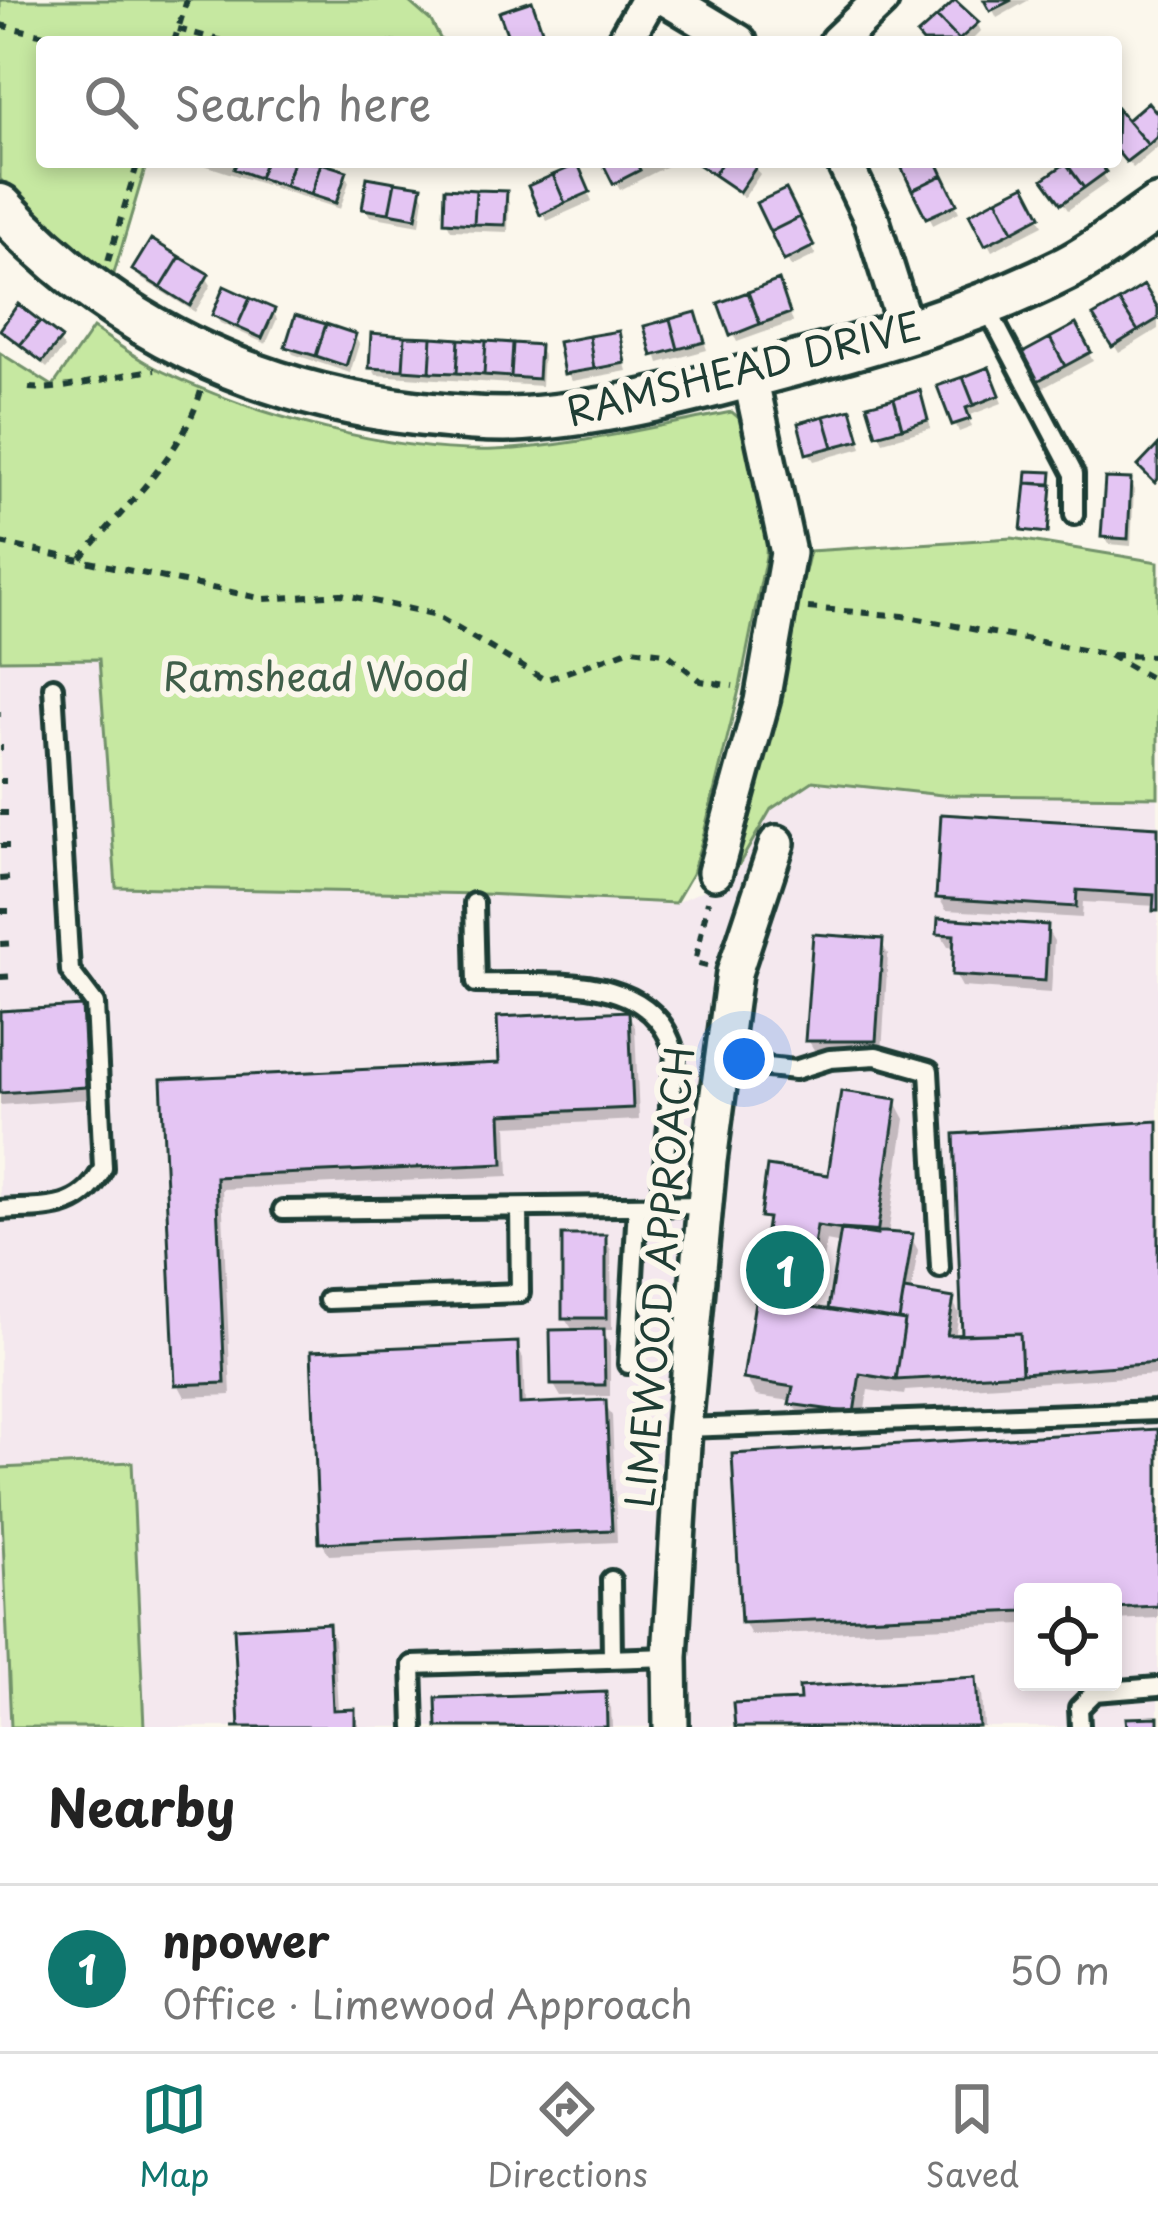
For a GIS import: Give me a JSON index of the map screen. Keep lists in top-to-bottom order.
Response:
{
  "streets": {
    "street": ["RAMSHEAD DRIVE", "LIMEWOOD APPROACH"]
  },
  "parks": ["Ramshead Wood"],
  "page": {
    "search": "Search here",
    "pins": "1",
    "heading": "Nearby",
    "list": [
      {
        "mark": "1",
        "name": "npower",
        "note": "Office · Limewood Approach",
        "value": "50 m"
      }
    ],
    "nav": ["Map", "Directions", "Saved"]
  }
}
